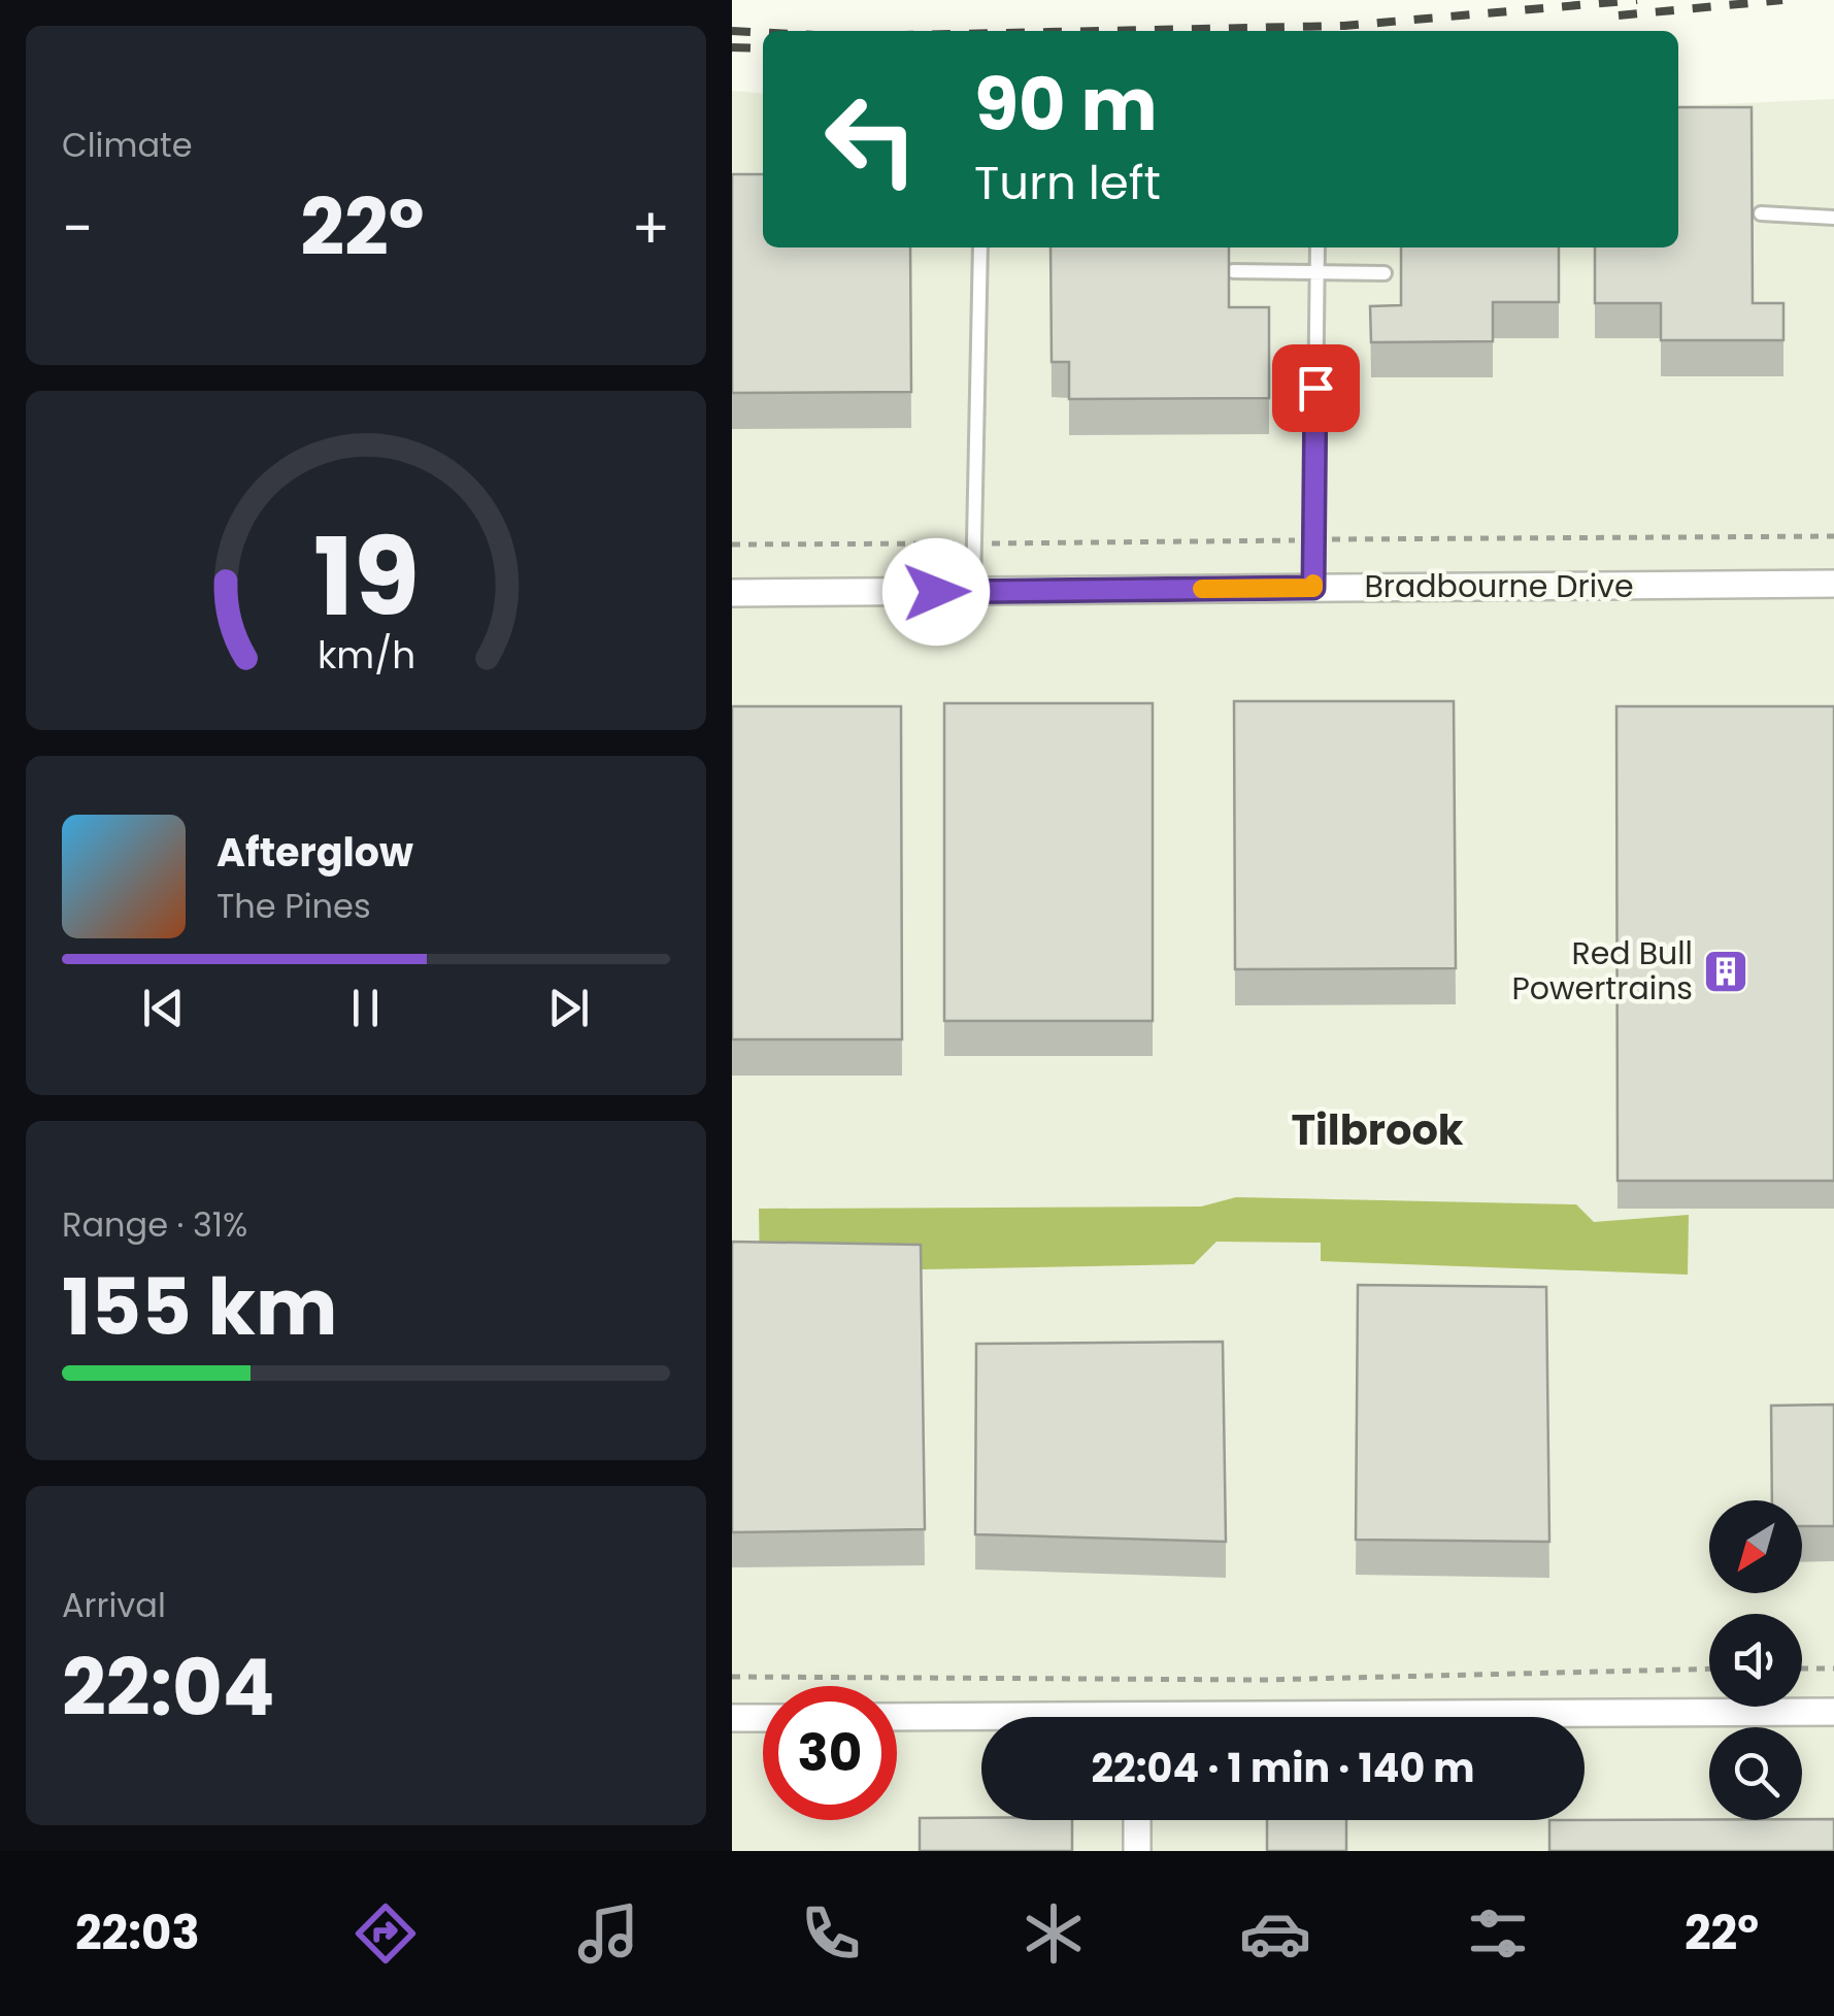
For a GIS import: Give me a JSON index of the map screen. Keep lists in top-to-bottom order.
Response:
{
  "streets": {
    "street": ["Bradbourne Drive"]
  },
  "districts": ["Tilbrook"],
  "places": {
    "building": ["Red Bull Powertrains"]
  },
  "north": "bottom left",
  "page": {
    "tile": [
      "Climate",
      ["Range · 31%", "155 km"],
      ["Arrival", "22:04"]
    ],
    "turn": ["90 m", "Turn left"],
    "heat": ["−", "22°", "+"],
    "song": ["Afterglow", "The Pines"],
    "limit": "30",
    "trip": "22:04 · 1 min · 140 m",
    "tabs": ["22:03", "22°"],
    "gauge": ["19", "km/h"]
  }
}
